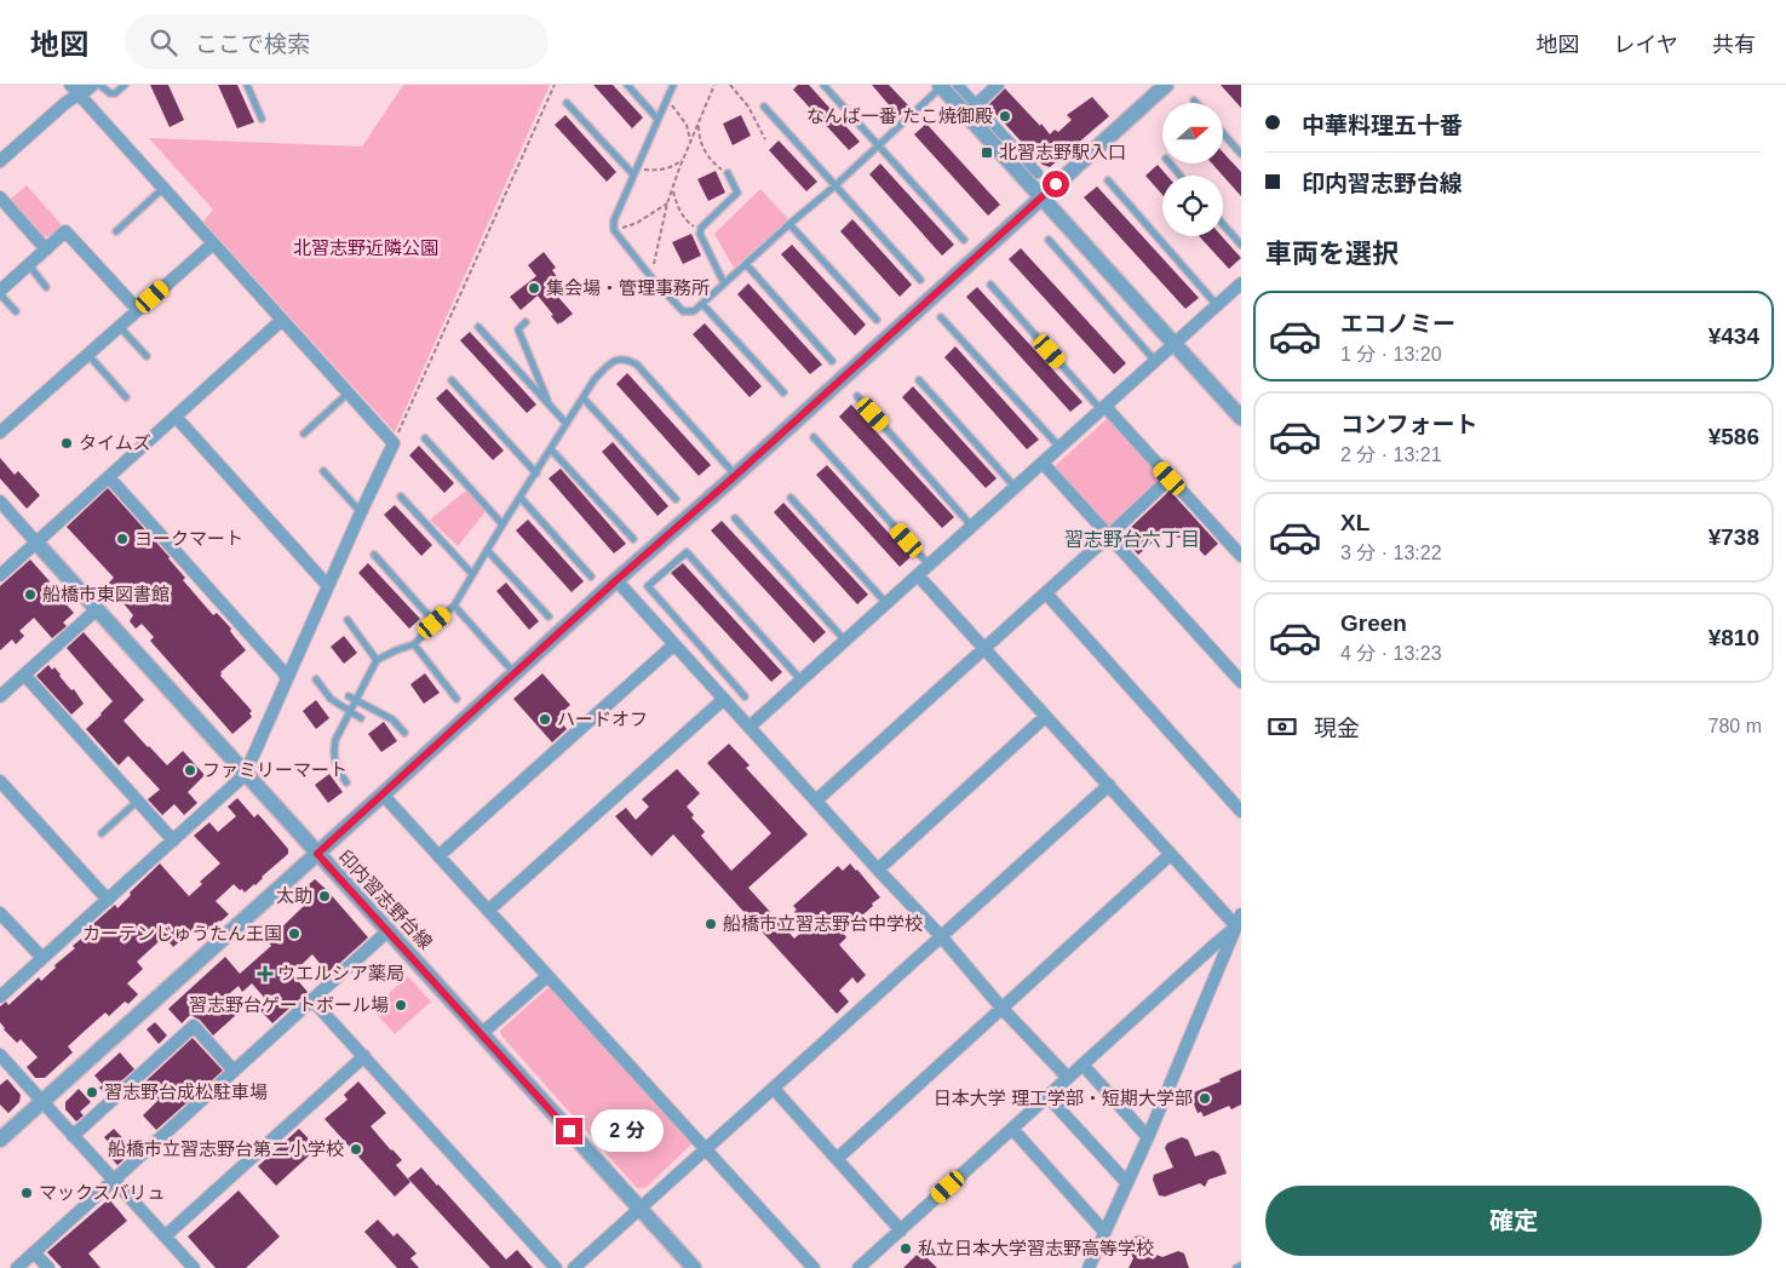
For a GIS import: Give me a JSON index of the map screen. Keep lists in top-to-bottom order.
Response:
{
  "streets": {
    "street": ["印内習志野台線"]
  },
  "districts": ["習志野台六丁目"],
  "parks": ["北習志野近隣公園"],
  "places": {
    "other": [
      "なんば一番 たこ焼御殿",
      "集会場・管理事務所",
      "タイムズ",
      "ヨークマート",
      "船橋市東図書館",
      "ハードオフ",
      "ファミリーマート",
      "太助",
      "船橋市立習志野台中学校",
      "カーテンじゅうたん王国",
      "習志野台ゲートボール場",
      "習志野台成松駐車場",
      "日本大学 理工学部・短期大学部",
      "船橋市立習志野台第二小学校",
      "マックスバリュ",
      "私立日本大学習志野高等学校"
    ],
    "transit": ["北習志野駅入口"],
    "health": ["ウエルシア薬局"]
  },
  "north": "right",
  "page": {
    "header": "地図",
    "search": "ここで検索",
    "nav": ["地図", "レイヤ", "共有"],
    "banner": ["中華料理五十番", "印内習志野台線"],
    "heading": "車両を選択",
    "list": [
      {
        "name": "エコノミー",
        "note": "1 分 · 13:20",
        "value": "¥434"
      },
      {
        "name": "コンフォート",
        "note": "2 分 · 13:21",
        "value": "¥586"
      },
      {
        "name": "XL",
        "note": "3 分 · 13:22",
        "value": "¥738"
      },
      {
        "name": "Green",
        "note": "4 分 · 13:23",
        "value": "¥810"
      }
    ],
    "pay": ["現金", "780 m"],
    "bubble": "2 分",
    "buttons": "確定"
  }
}
